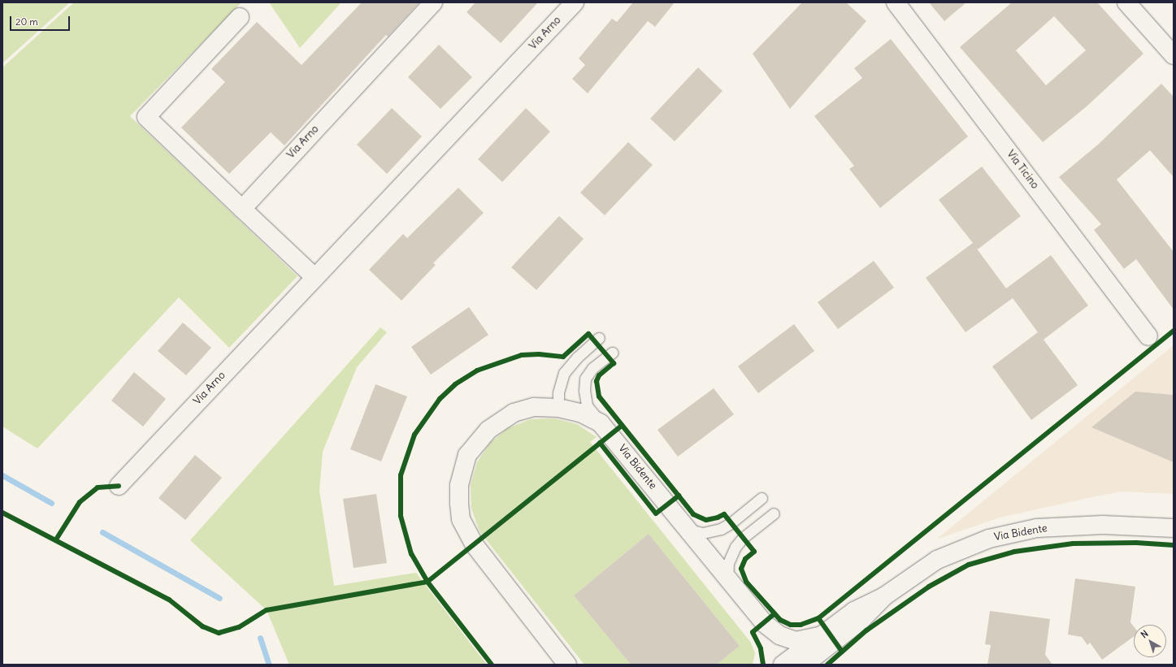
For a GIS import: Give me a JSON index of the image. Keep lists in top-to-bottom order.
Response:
{
  "streets": {
    "street": ["Via Arno", "Via Ticino", "Via Bidente"]
  },
  "scale_bar": "20 m",
  "north": "top left"
}
